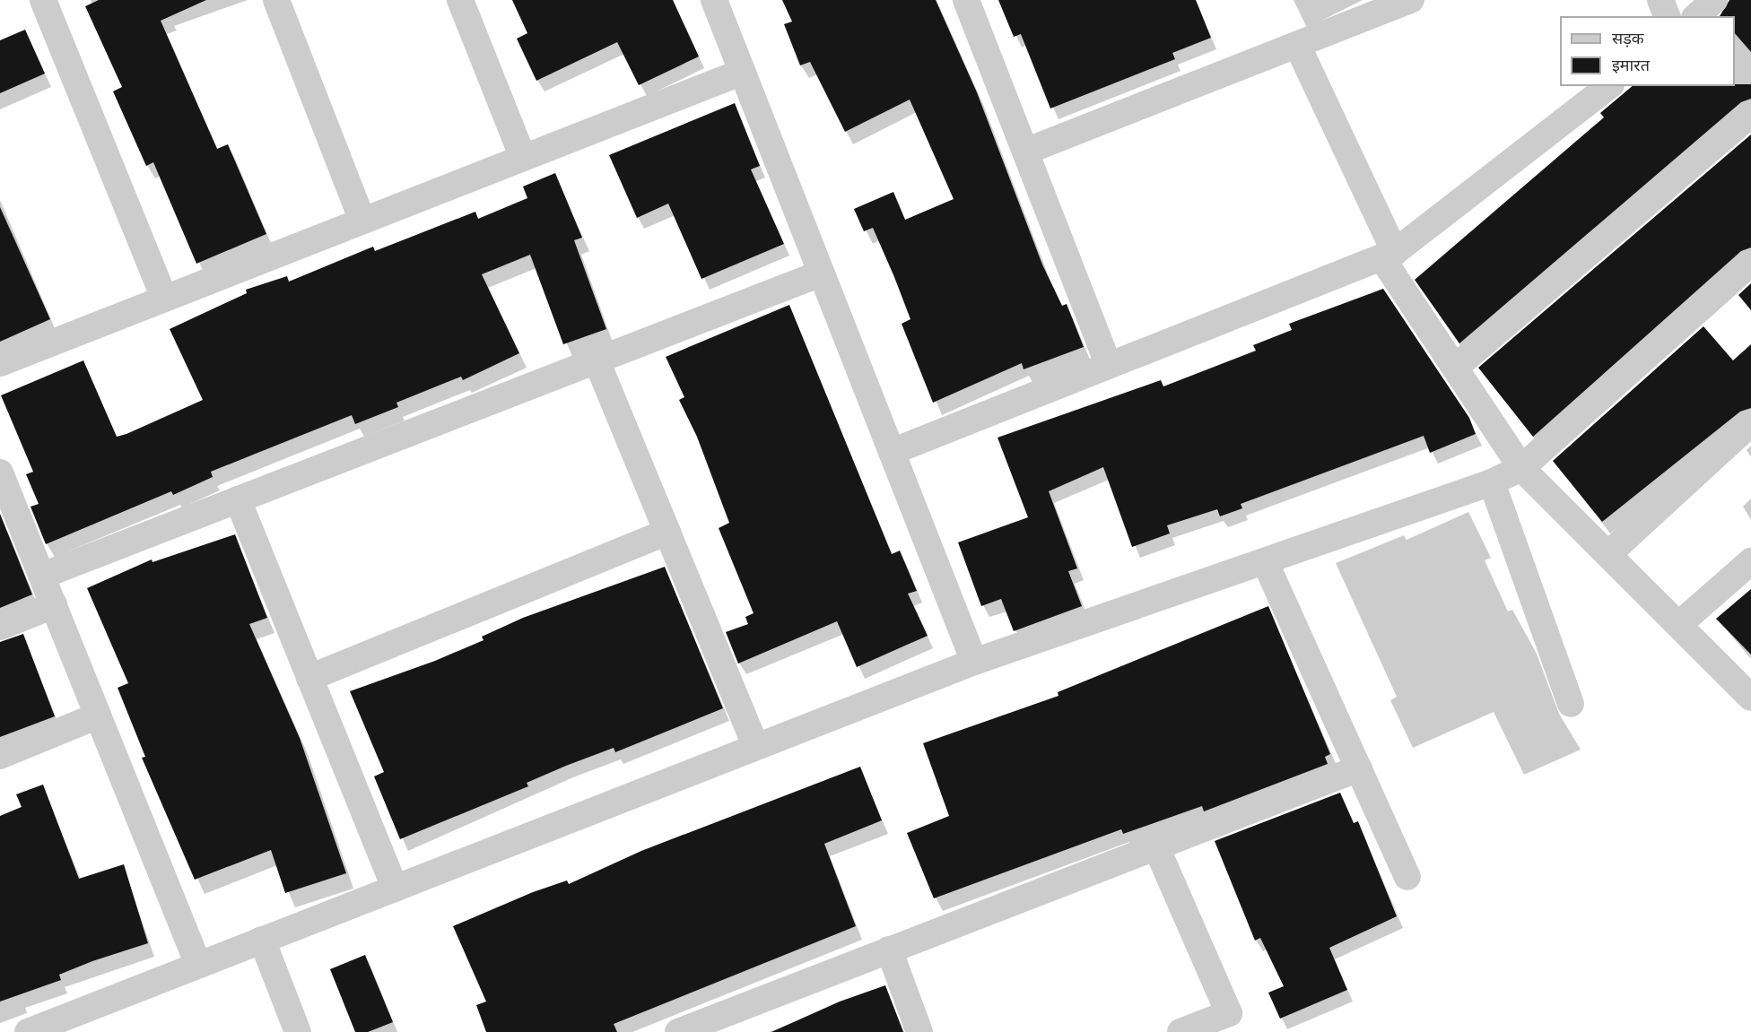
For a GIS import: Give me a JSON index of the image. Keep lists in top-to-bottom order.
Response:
{
  "legend": ["सड़क", "इमारत"]
}
